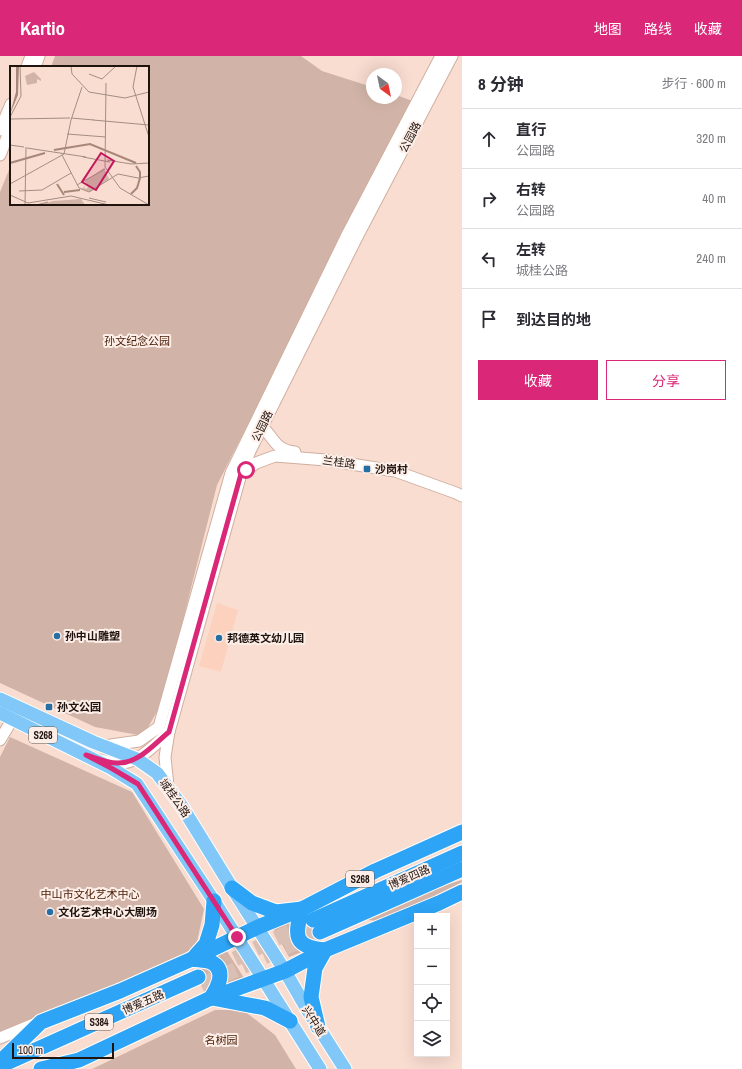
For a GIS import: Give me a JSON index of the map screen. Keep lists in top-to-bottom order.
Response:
{
  "streets": {
    "highway": [
      "S268",
      "博爱四路",
      "博爱五路",
      "S384"
    ],
    "main road": [
      "公园路",
      "兰桂路",
      "城桂公路",
      "兴中道"
    ]
  },
  "crossings": [
    ["公园路", "兰桂路"],
    ["公园路", "城桂公路"],
    ["S268", "城桂公路"],
    ["城桂公路", "兴中道"]
  ],
  "parks": ["孙文纪念公园", "中山市文化艺术中心", "名树园"],
  "places": {
    "transit": ["沙岗村", "孙文公园"],
    "other": ["孙中山雕塑", "邦德英文幼儿园", "文化艺术中心大剧场"]
  },
  "scale_bar": "100 m",
  "north": "bottom right",
  "page": {
    "header": "Kartio",
    "nav": ["地图", "路线", "收藏"],
    "heading": ["8 分钟", "步行 · 600 m"],
    "list": [
      ["直行", "公园路", "320 m"],
      ["右转", "公园路", "40 m"],
      ["左转", "城桂公路", "240 m"],
      "到达目的地"
    ],
    "buttons": ["收藏", "分享"],
    "map_buttons": ["+", "−"],
    "scale": "100 m"
  }
}
